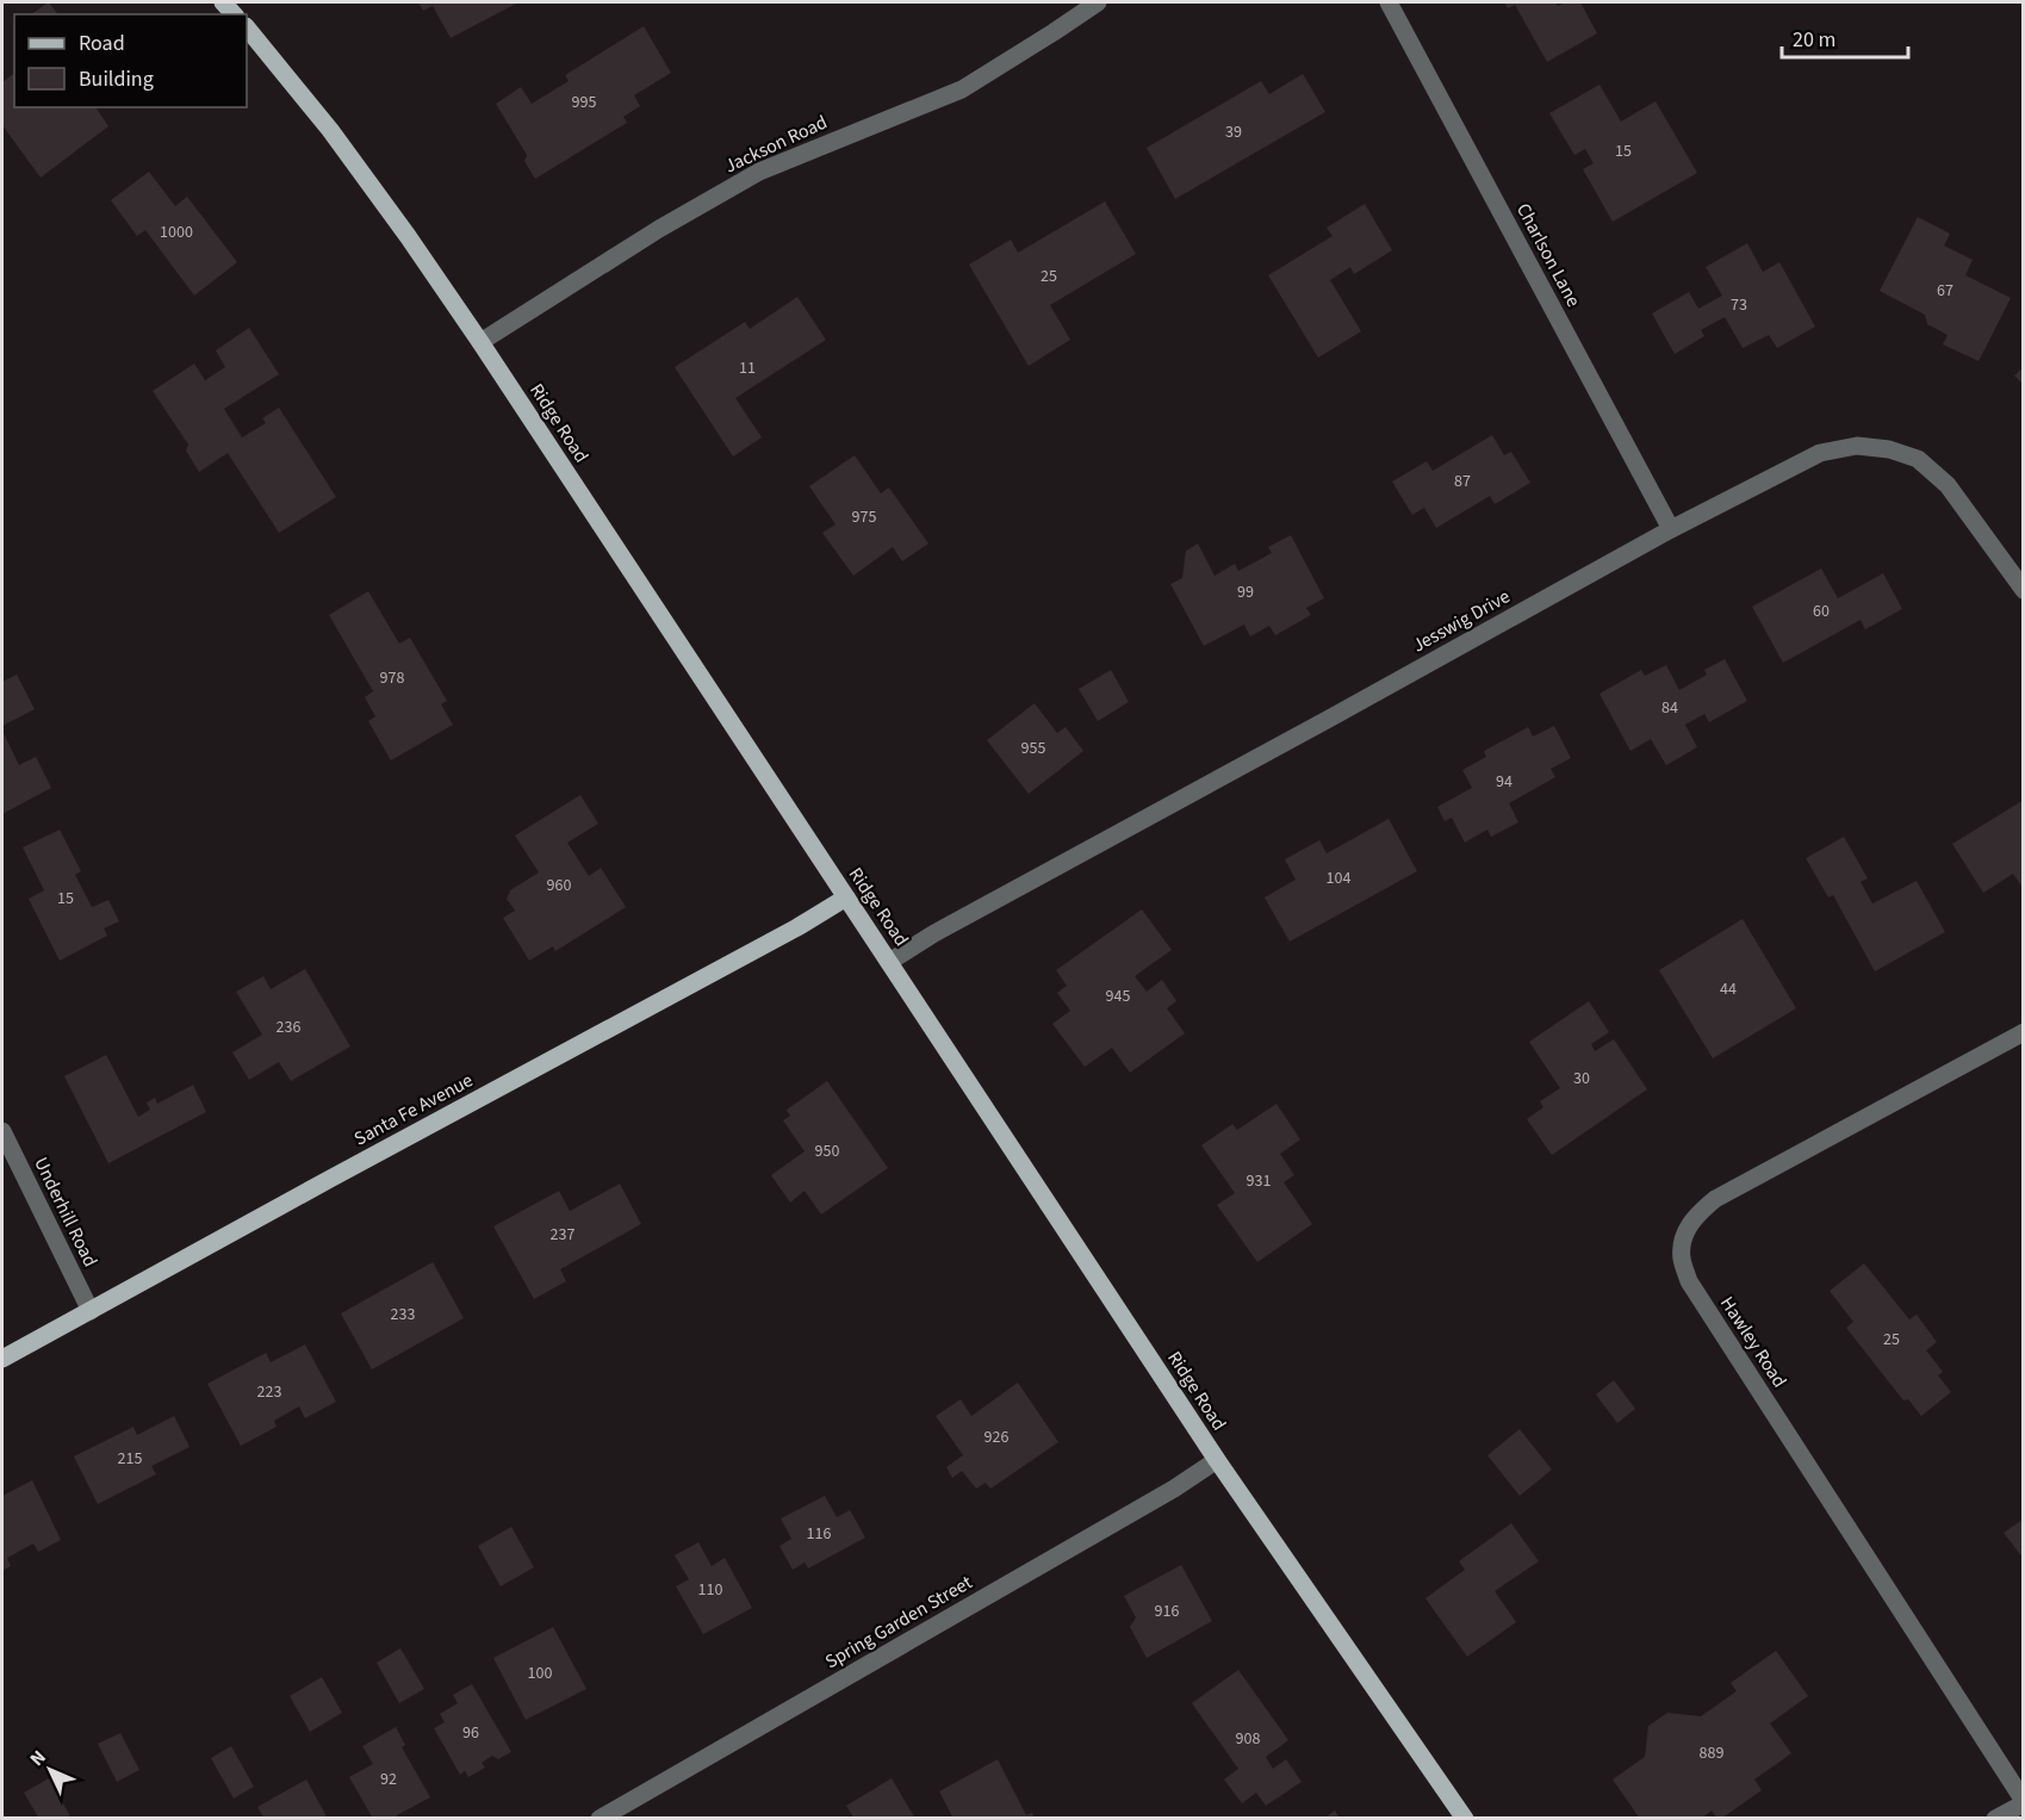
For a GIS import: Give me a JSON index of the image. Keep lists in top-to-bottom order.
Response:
{
  "streets": {
    "main road": ["Ridge Road", "Santa Fe Avenue"],
    "street": [
      "Jackson Road",
      "Charlson Lane",
      "Jesswig Drive",
      "Underhill Road",
      "Hawley Road",
      "Spring Garden Street"
    ]
  },
  "crossings": [
    ["Jackson Road", "Ridge Road"],
    ["Charlson Lane", "Jesswig Drive"],
    ["Ridge Road", "Jesswig Drive"],
    ["Ridge Road", "Santa Fe Avenue"],
    ["Ridge Road", "Spring Garden Street"],
    ["Santa Fe Avenue", "Underhill Road"]
  ],
  "house_numbers": [
    "995",
    "39",
    "15",
    "1000",
    "25",
    "67",
    "73",
    "11",
    "87",
    "975",
    "99",
    "60",
    "978",
    "84",
    "955",
    "94",
    "104",
    "960",
    "15",
    "44",
    "945",
    "236",
    "30",
    "950",
    "931",
    "237",
    "233",
    "25",
    "223",
    "926",
    "215",
    "116",
    "110",
    "916",
    "100",
    "96",
    "908",
    "889",
    "92"
  ],
  "legend": ["Road", "Building"],
  "scale_bar": "20 m",
  "north": "top left"
}
